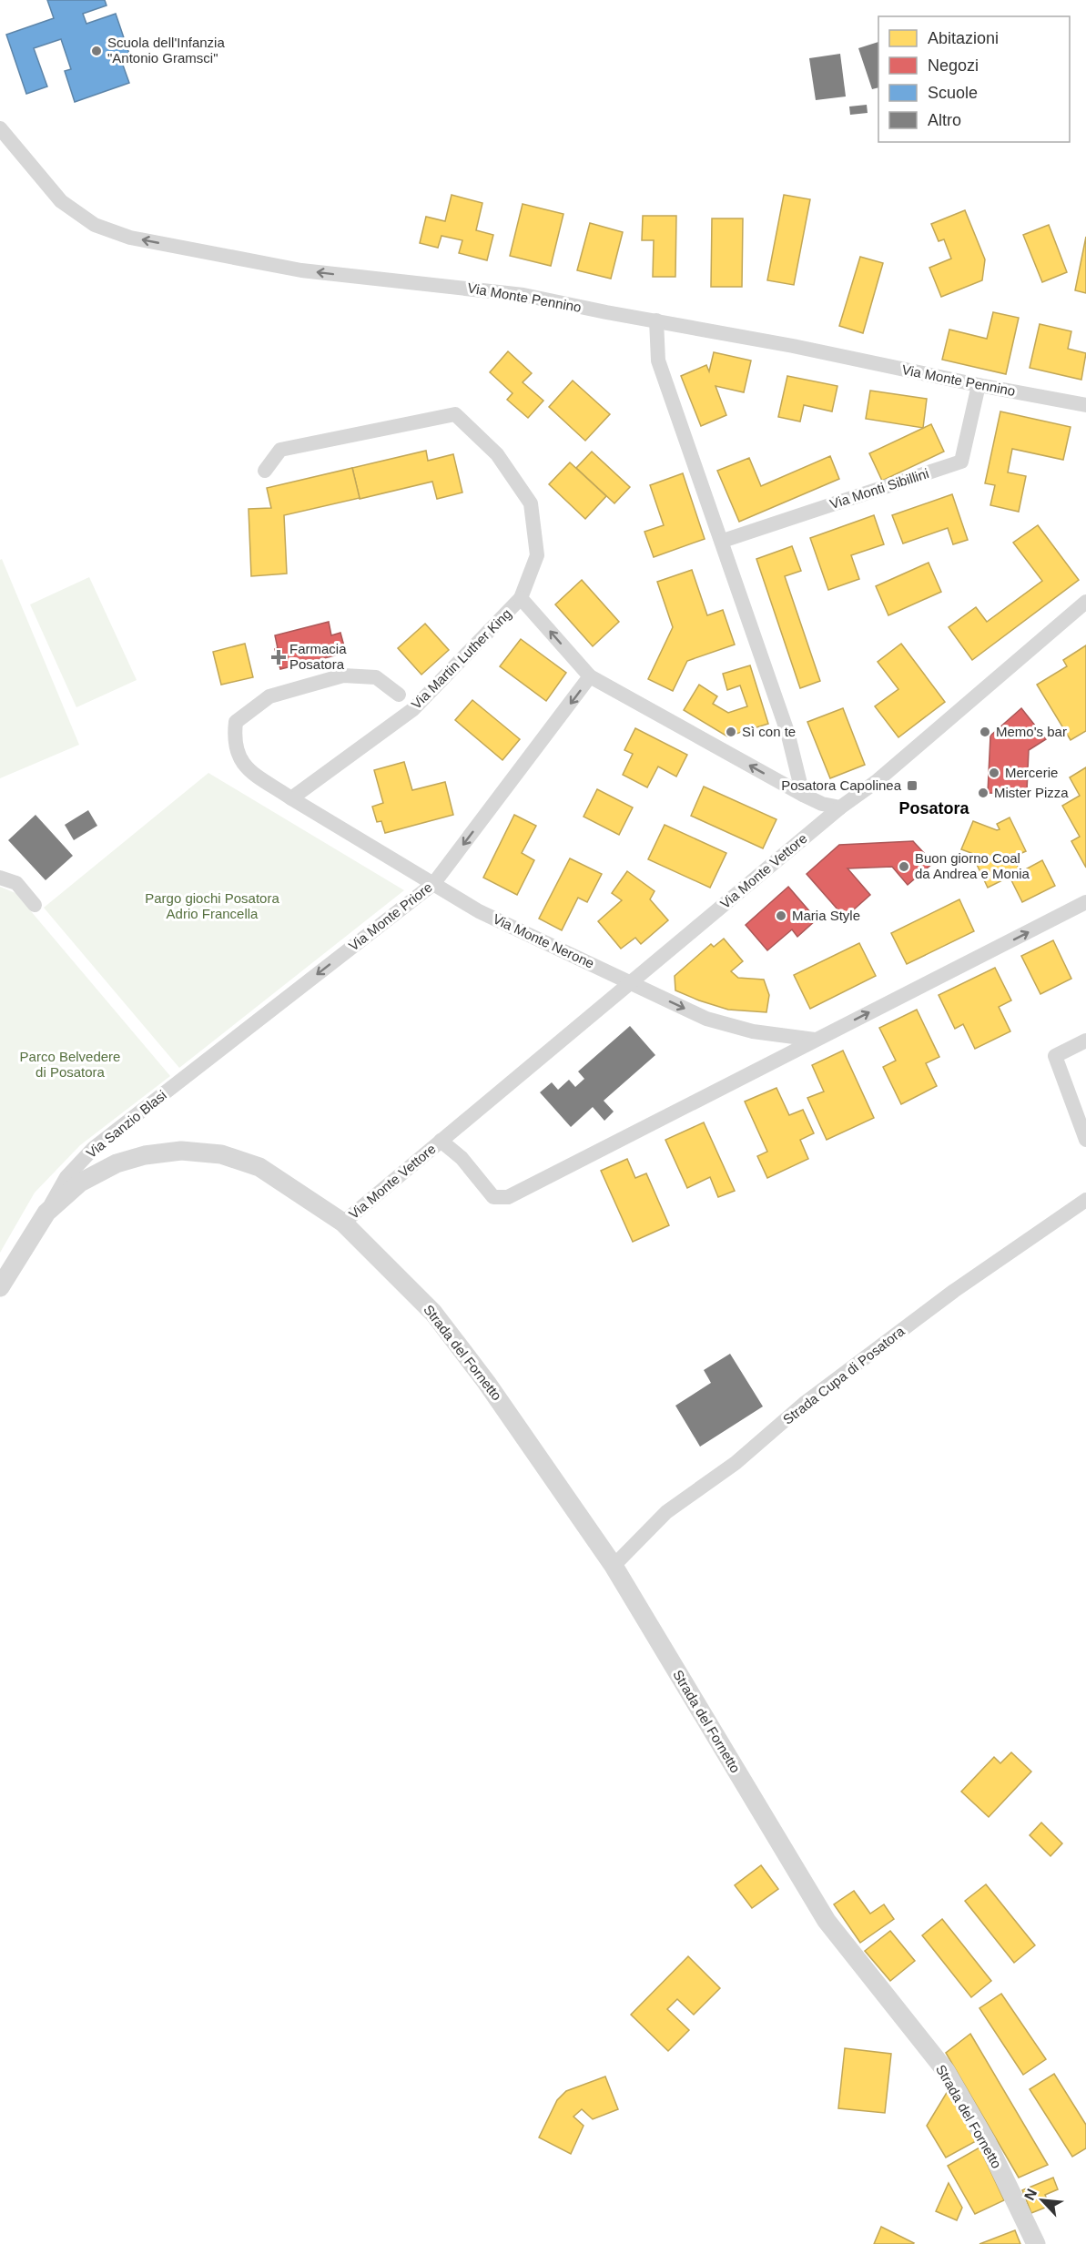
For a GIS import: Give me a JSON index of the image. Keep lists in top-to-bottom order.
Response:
{
  "streets": {
    "street": [
      "Via Monte Pennino",
      "Via Monti Sibillini",
      "Via Martin Luther King",
      "Via Monte Vettore",
      "Via Monte Priore",
      "Via Monte Nerone",
      "Via Sanzio Blasi",
      "Strada del Fornetto",
      "Strada Cupa di Posatora"
    ]
  },
  "crossings": [
    ["Via Monte Pennino", "Via Monti Sibillini"],
    ["Via Martin Luther King", "Via Monte Nerone"],
    ["Via Monte Vettore", "Via Monte Nerone"],
    ["Via Monte Vettore", "Via Sanzio Blasi"],
    ["Via Monte Vettore", "Strada del Fornetto"],
    ["Via Monte Priore", "Via Monte Nerone"],
    ["Via Monte Priore", "Via Sanzio Blasi"],
    ["Via Sanzio Blasi", "Strada del Fornetto"],
    ["Strada del Fornetto", "Strada Cupa di Posatora"]
  ],
  "one_way": ["Via Monte Pennino", "Via Monte Priore"],
  "districts": ["Posatora"],
  "parks": ["Pargo giochi Posatora Adrio Francella", "Parco Belvedere di Posatora"],
  "places": {
    "other": [
      "Scuola dell'Infanzia \"Antonio Gramsci\"",
      "Sì con te",
      "Memo's bar",
      "Mercerie",
      "Mister Pizza",
      "Buon giorno Coal da Andrea e Monia",
      "Maria Style"
    ],
    "health": ["Farmacia Posatora"],
    "transit": ["Posatora Capolinea"]
  },
  "legend": [
    "Abitazioni",
    "Negozi",
    "Scuole",
    "Altro"
  ],
  "north": "top left"
}
